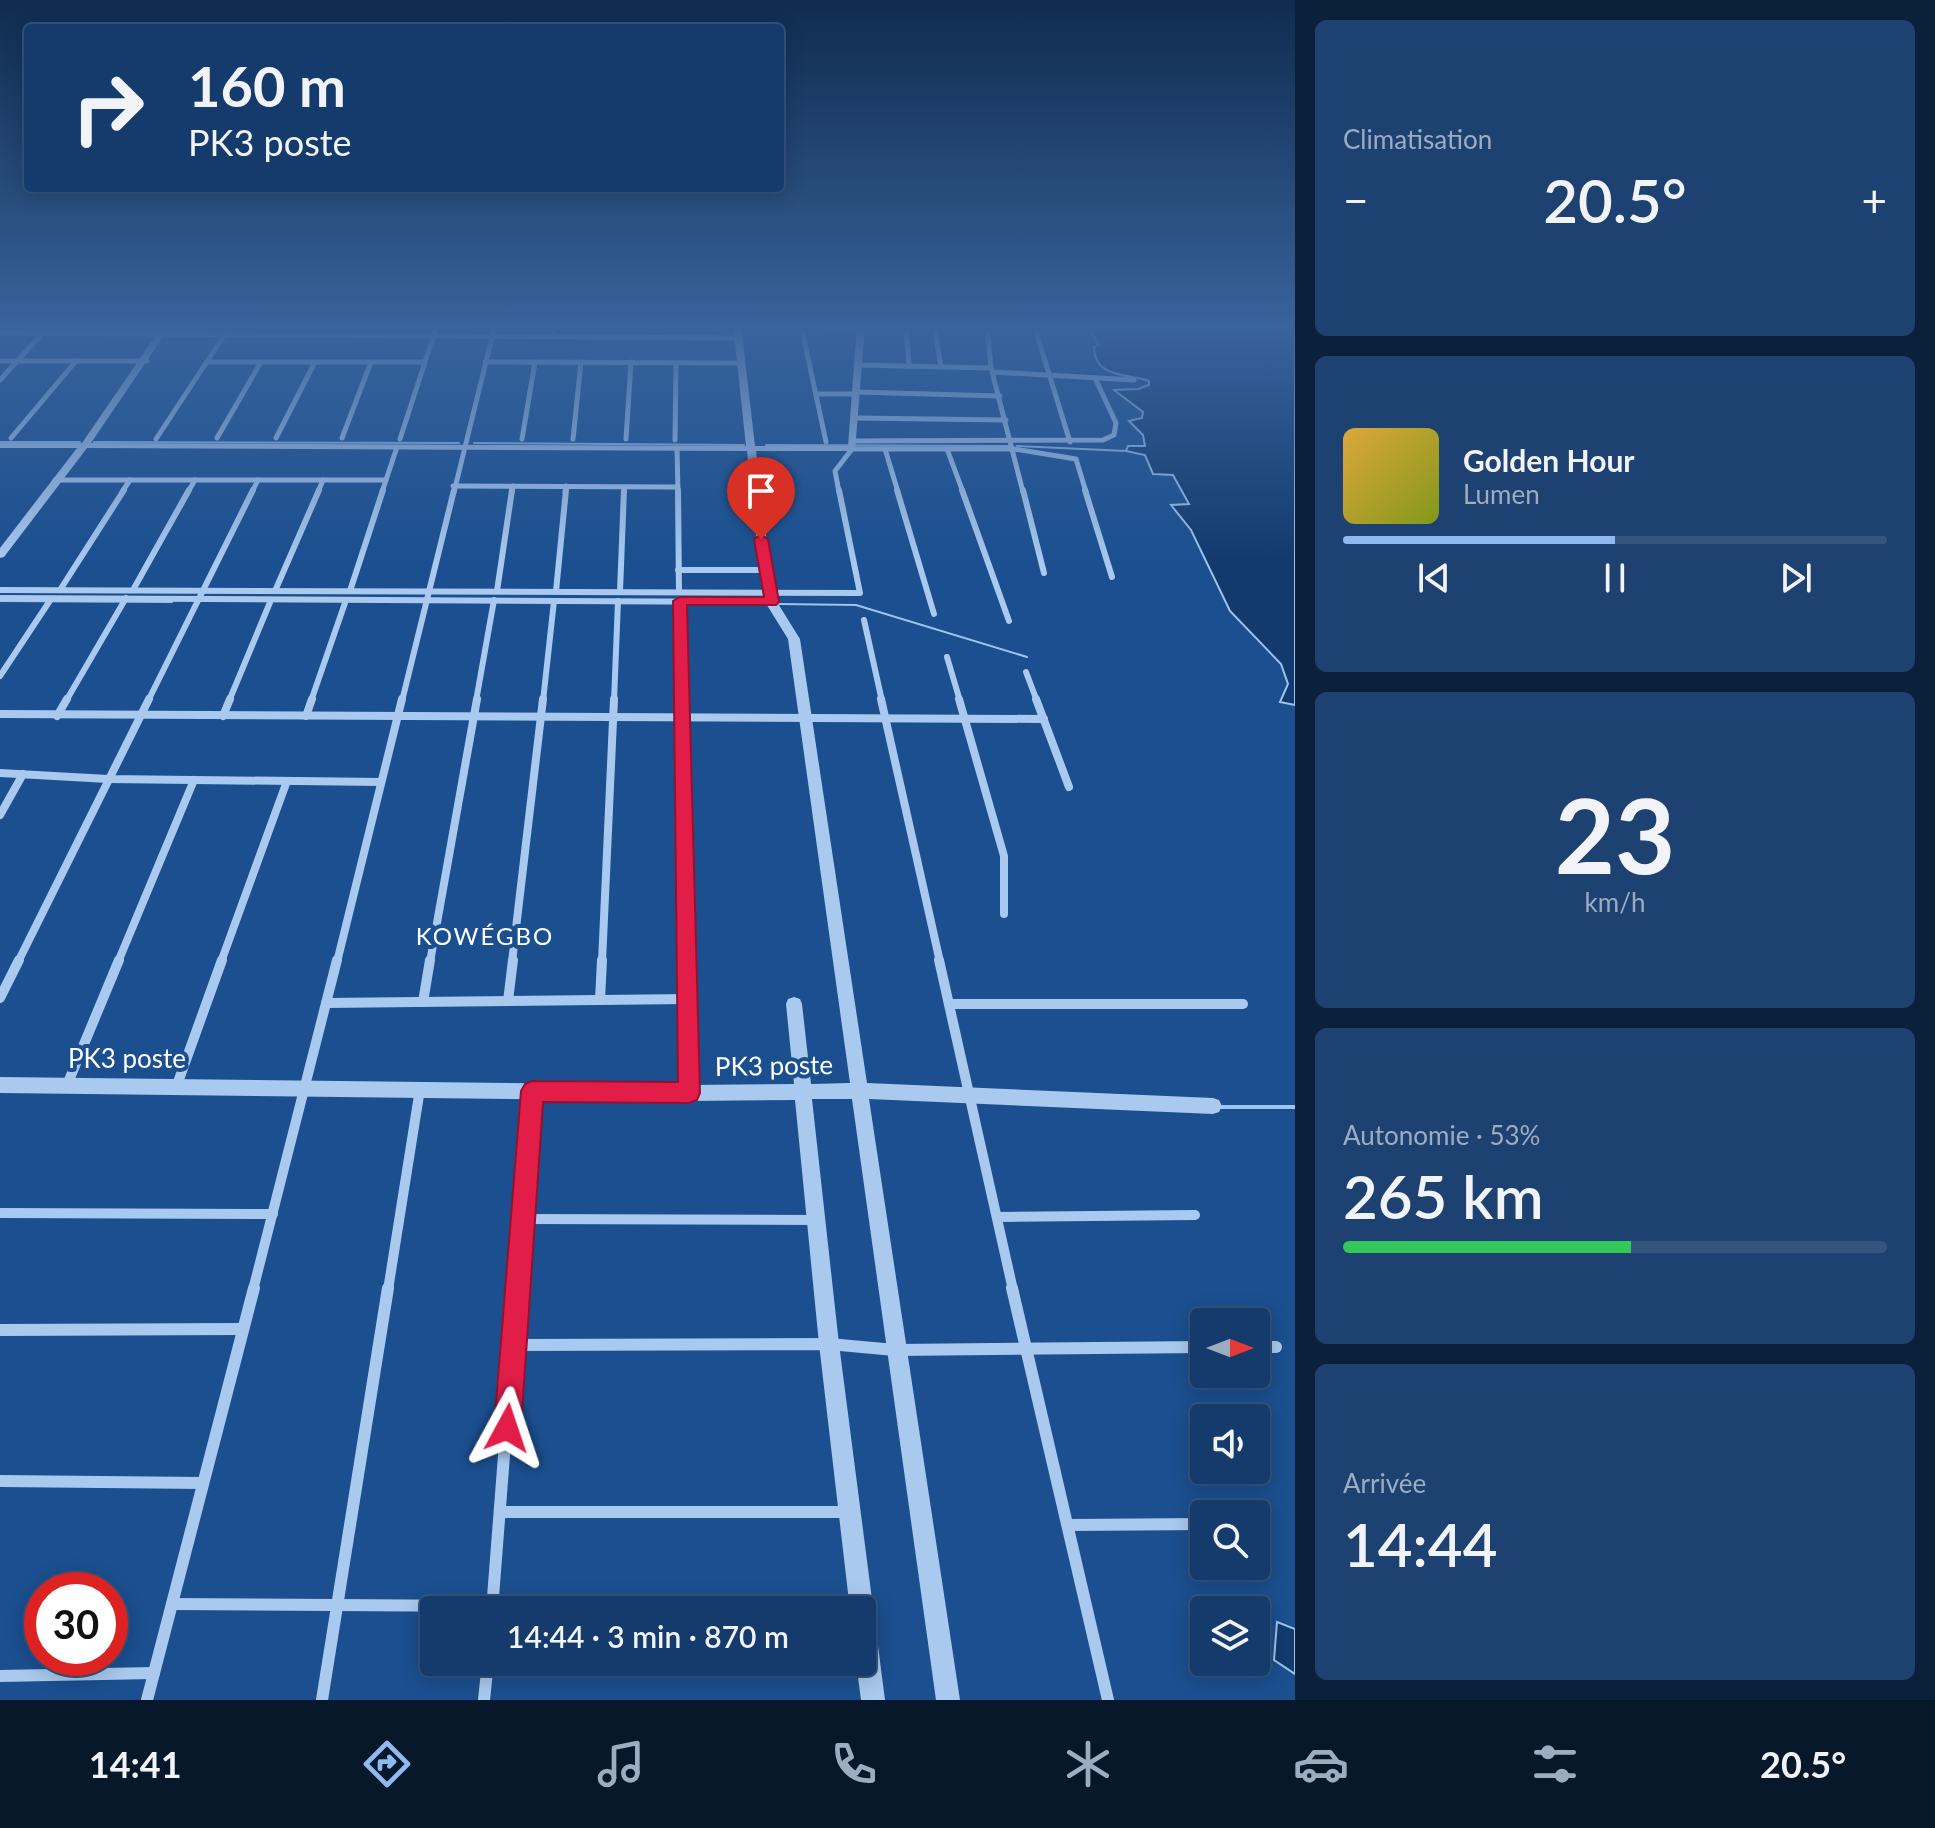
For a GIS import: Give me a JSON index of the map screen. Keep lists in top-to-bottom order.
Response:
{
  "streets": {
    "street": ["PK3 poste"]
  },
  "districts": ["KOWÉGBO"],
  "north": "right",
  "page": {
    "tile": [
      "Climatisation",
      ["23", "km/h"],
      ["Autonomie · 53%", "265 km"],
      ["Arrivée", "14:44"]
    ],
    "turn": ["160 m", "PK3 poste"],
    "heat": ["−", "20.5°", "+"],
    "song": ["Golden Hour", "Lumen"],
    "limit": "30",
    "trip": "14:44 · 3 min · 870 m",
    "tabs": ["14:41", "20.5°"]
  }
}
